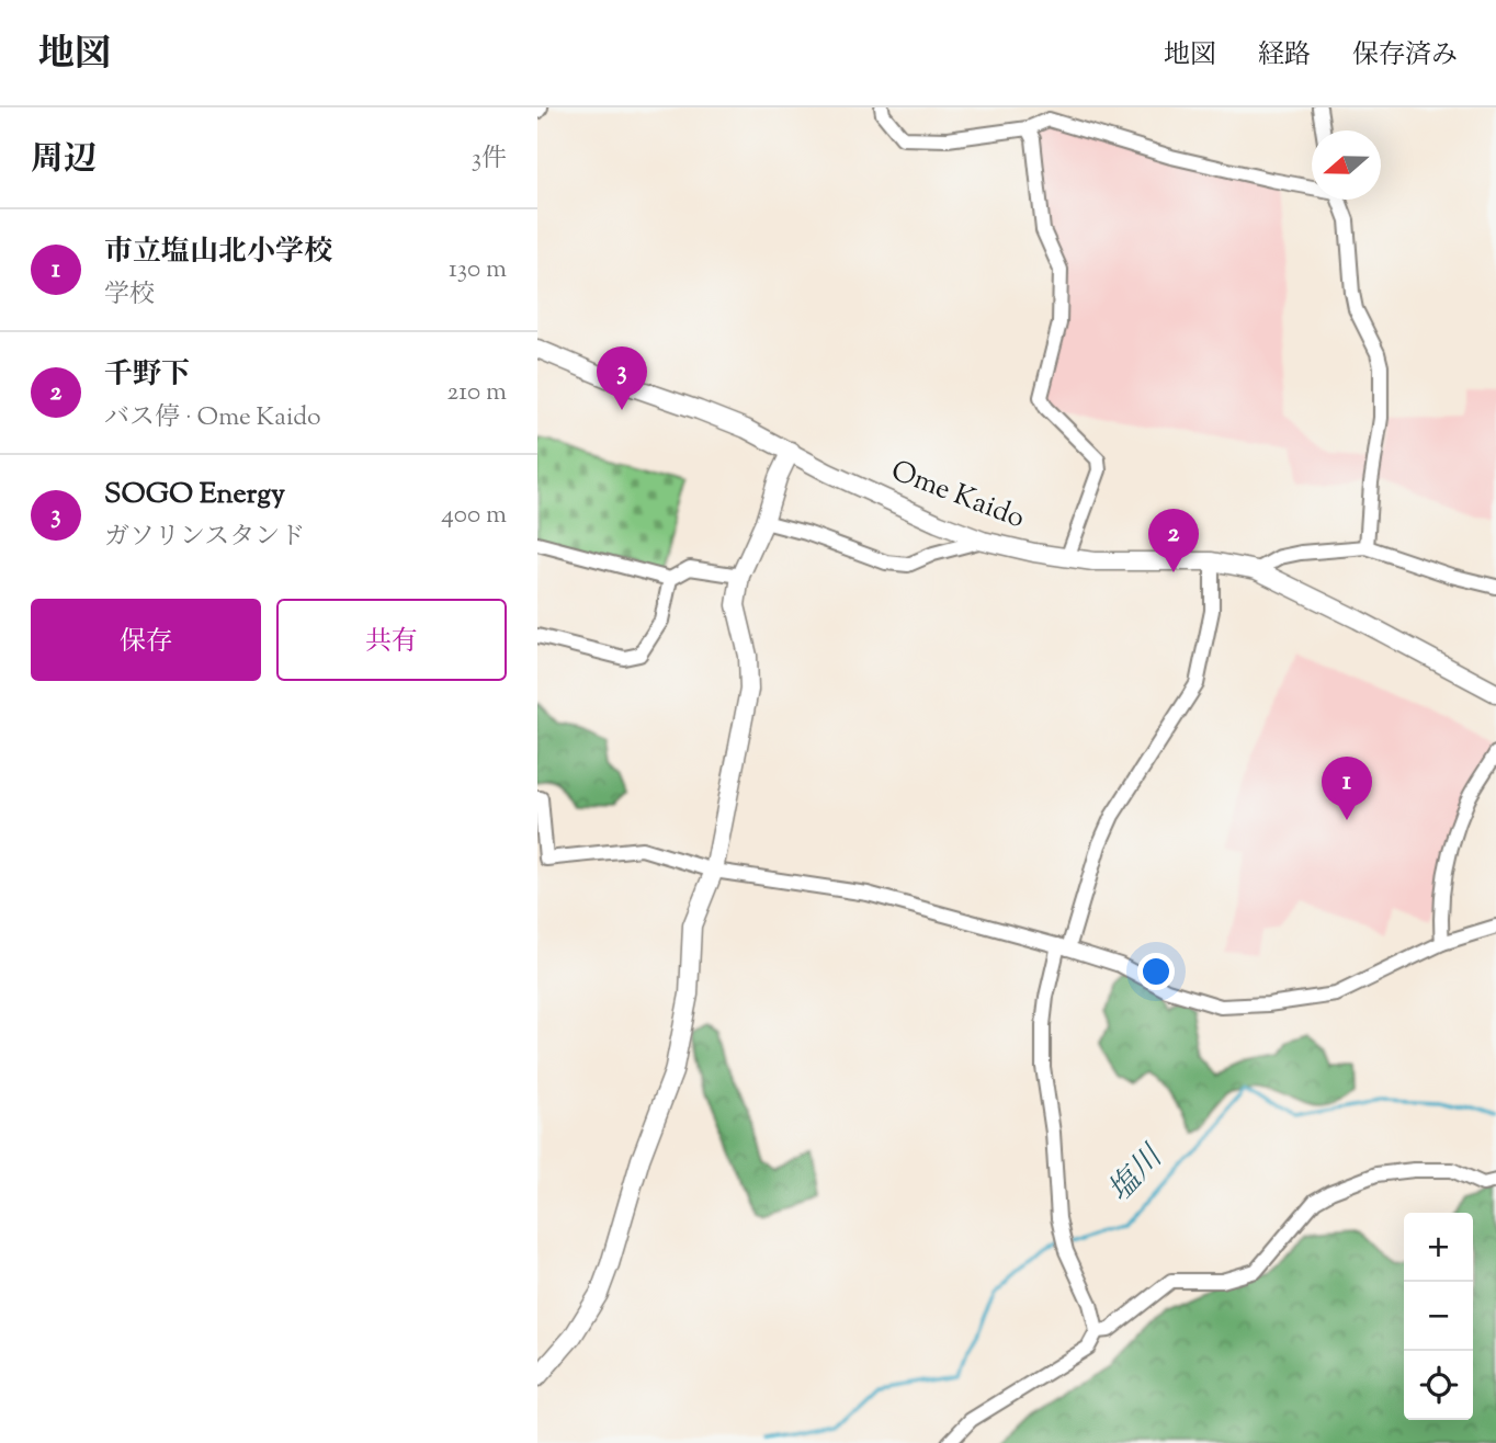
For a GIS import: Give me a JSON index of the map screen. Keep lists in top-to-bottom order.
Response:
{
  "streets": {
    "street": ["Ome Kaido"]
  },
  "water": ["塩川"],
  "north": "left",
  "page": {
    "header": "地図",
    "nav": ["地図", "経路", "保存済み"],
    "heading": ["周辺", "3件"],
    "list": [
      {
        "mark": "1",
        "name": "市立塩山北小学校",
        "note": "学校",
        "value": "130 m"
      },
      {
        "mark": "2",
        "name": "千野下",
        "note": "バス停 · Ome Kaido",
        "value": "210 m"
      },
      {
        "mark": "3",
        "name": "SOGO Energy",
        "note": "ガソリンスタンド",
        "value": "400 m"
      }
    ],
    "pins": ["3", "2", "1"],
    "buttons": ["保存", "共有"],
    "map_buttons": ["+", "−"]
  }
}
